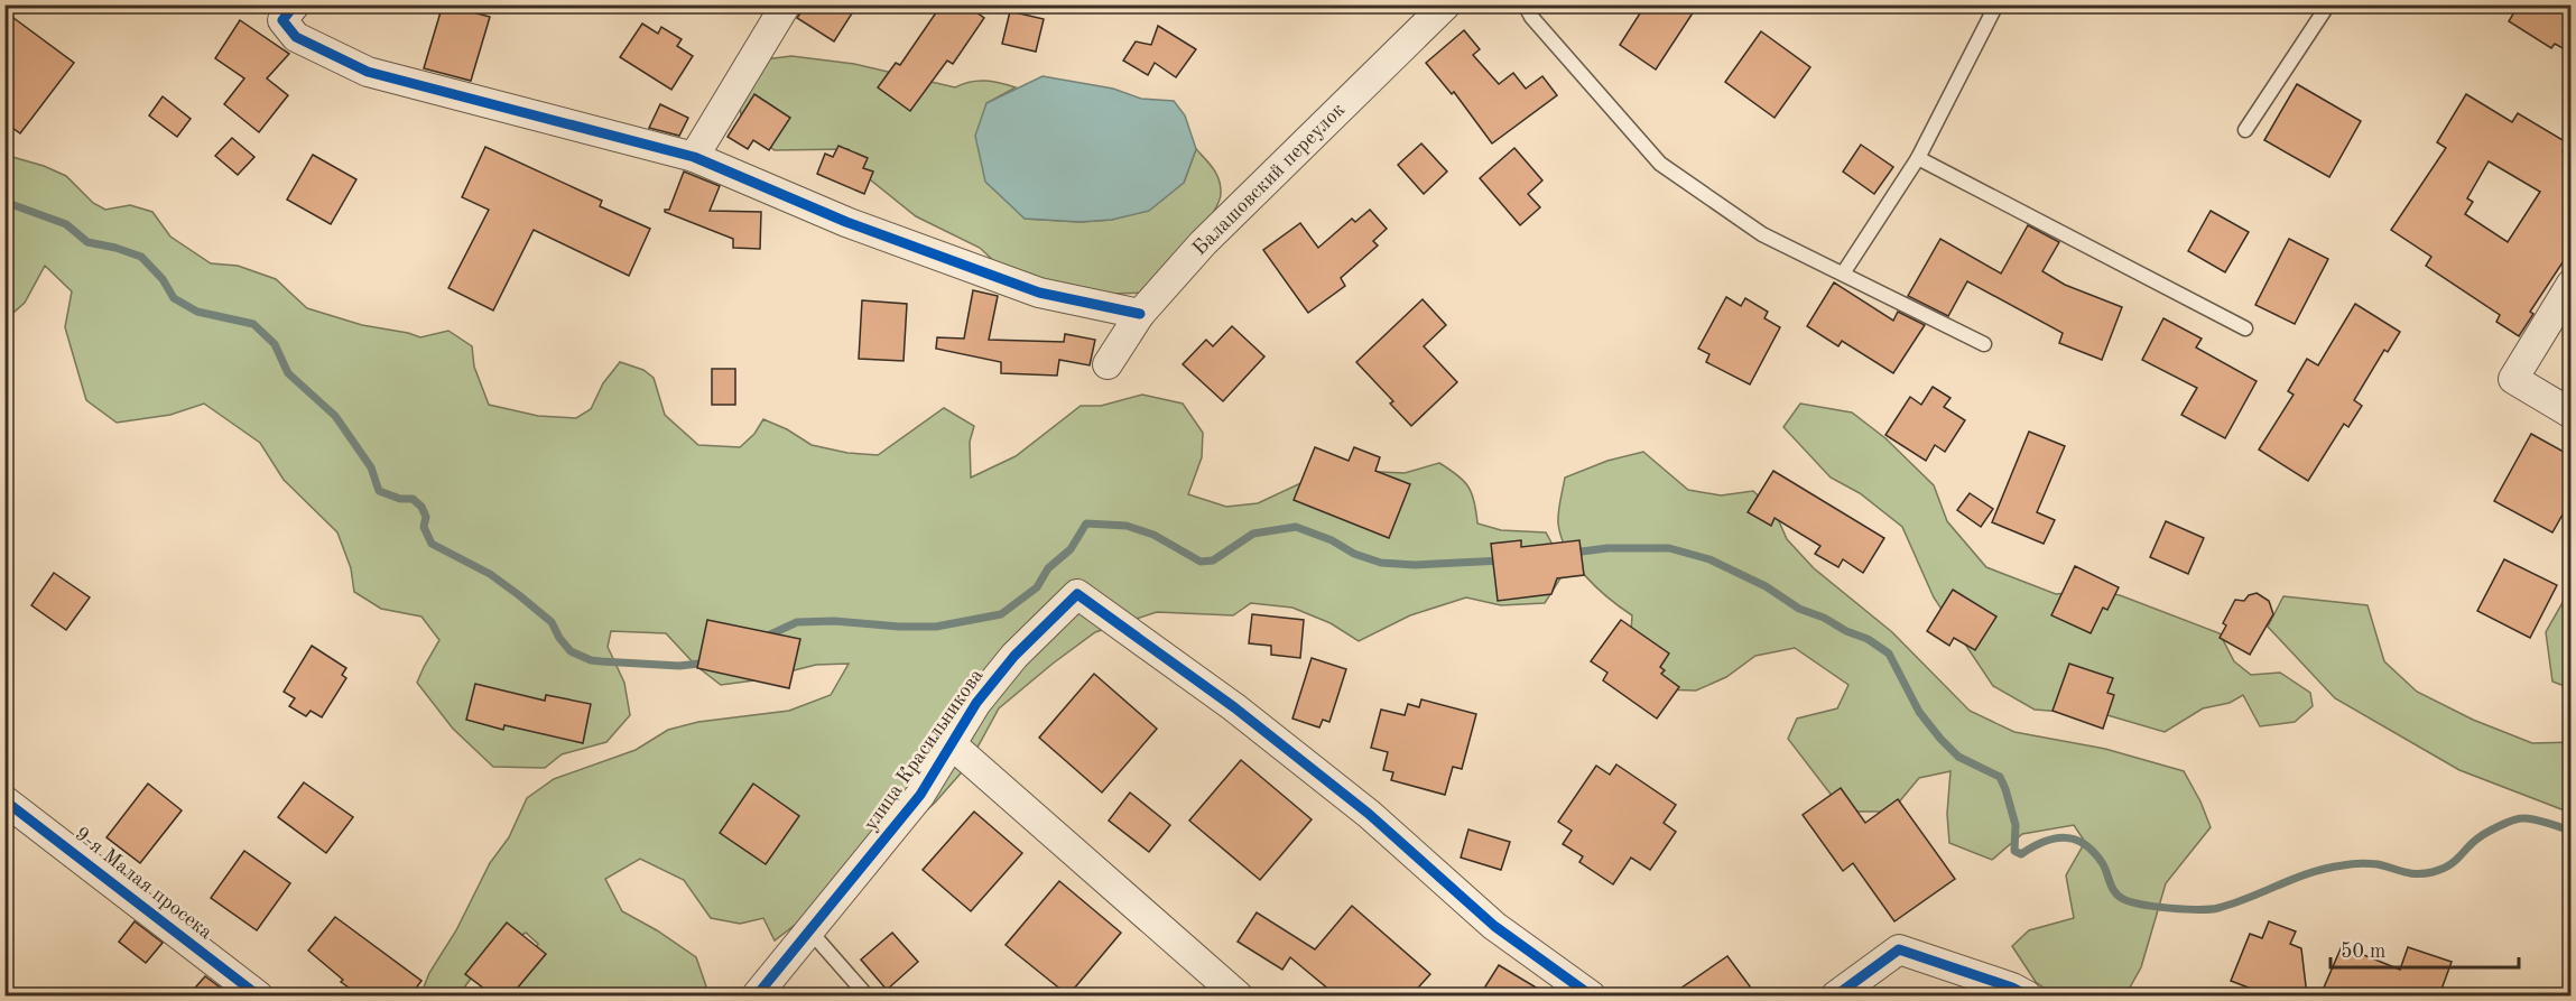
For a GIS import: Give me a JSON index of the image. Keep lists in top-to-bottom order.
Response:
{
  "streets": {
    "street": ["Балашовский переулок", "улица Красильникова", "9-я Малая просека"]
  },
  "scale_bar": "50 m"
}
